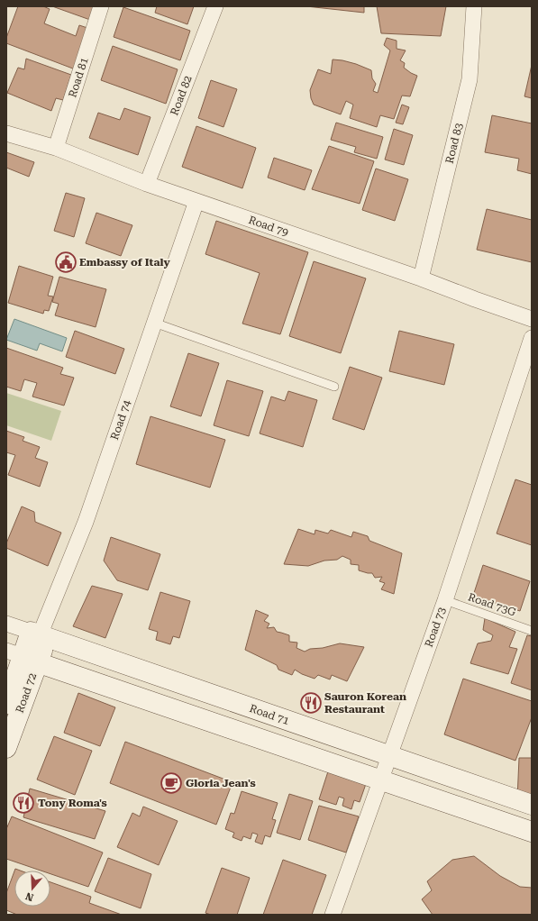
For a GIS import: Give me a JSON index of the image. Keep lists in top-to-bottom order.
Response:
{
  "streets": {
    "street": [
      "Road 81",
      "Road 82",
      "Road 83",
      "Road 79",
      "Road 74",
      "Road 73",
      "Road 72",
      "Road 71"
    ],
    "lane": ["Road 73G"]
  },
  "crossings": [
    ["Road 81", "Road 79"],
    ["Road 82", "Road 79"],
    ["Road 83", "Road 79"],
    ["Road 79", "Road 74"],
    ["Road 74", "Road 72"],
    ["Road 74", "Road 71"],
    ["Road 73G", "Road 73"],
    ["Road 73", "Road 71"],
    ["Road 72", "Road 71"]
  ],
  "places": {
    "public building": ["Embassy of Italy"],
    "restaurant": ["Sauron Korean Restaurant", "Tony Roma's"],
    "cafe": ["Gloria Jean's"]
  },
  "north": "bottom"
}
